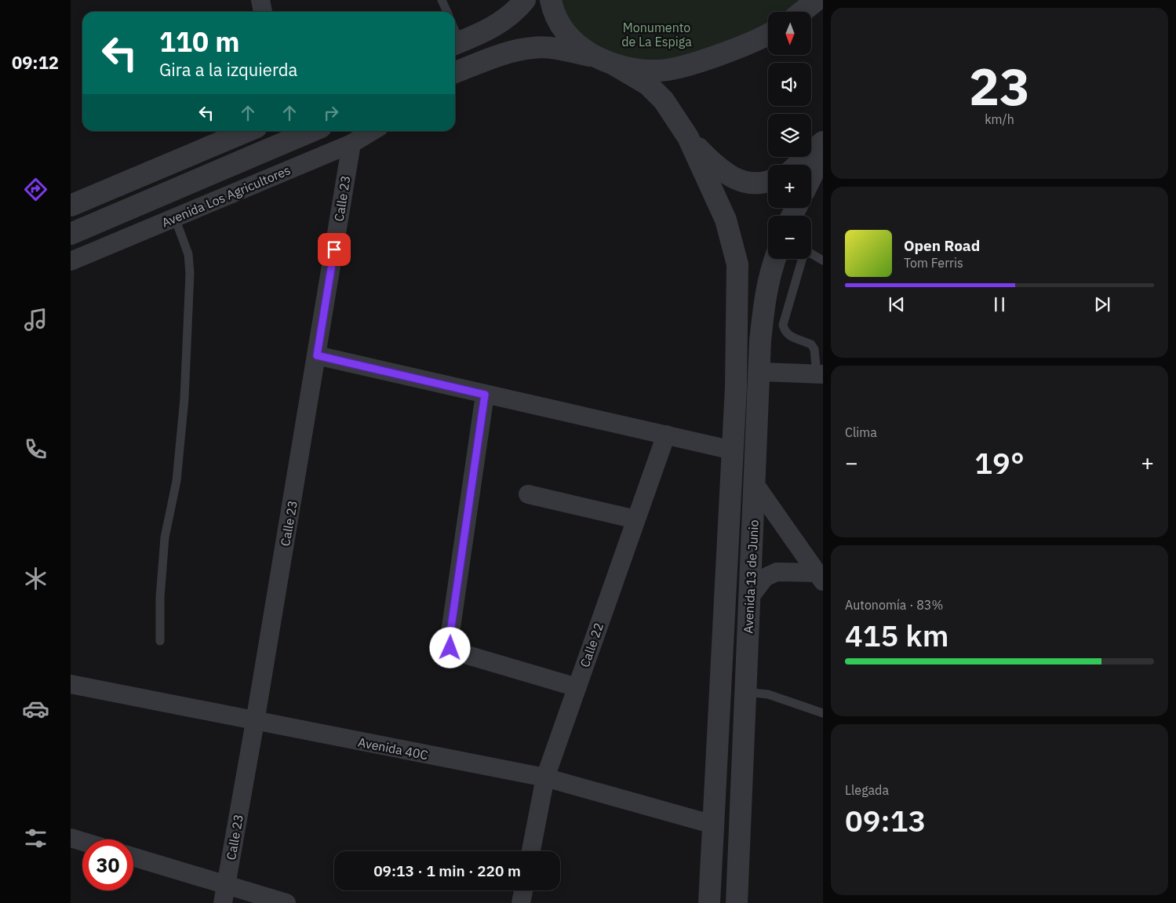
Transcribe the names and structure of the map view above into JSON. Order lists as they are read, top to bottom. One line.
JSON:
{"streets":{"street":["Avenida Los Agricultores","Calle 23","Avenida 13 de Junio","Calle 22","Avenida 40C"]},"crossings":[["Avenida Los Agricultores","Calle 23"],["Calle 23","Avenida 40C"],["Avenida 13 de Junio","Avenida 40C"],["Calle 22","Avenida 40C"]],"parks":["Monumento de La Espiga"],"north":"bottom","page":{"tabs":"09:12","tile":[["23","km/h"],"Clima",["Autonomía · 83%","415 km"],["Llegada","09:13"]],"map_buttons":["+","−"],"turn":["110 m","Gira a la izquierda"],"song":["Open Road","Tom Ferris"],"heat":["−","19°","+"],"limit":"30","trip":"09:13 · 1 min · 220 m"}}
